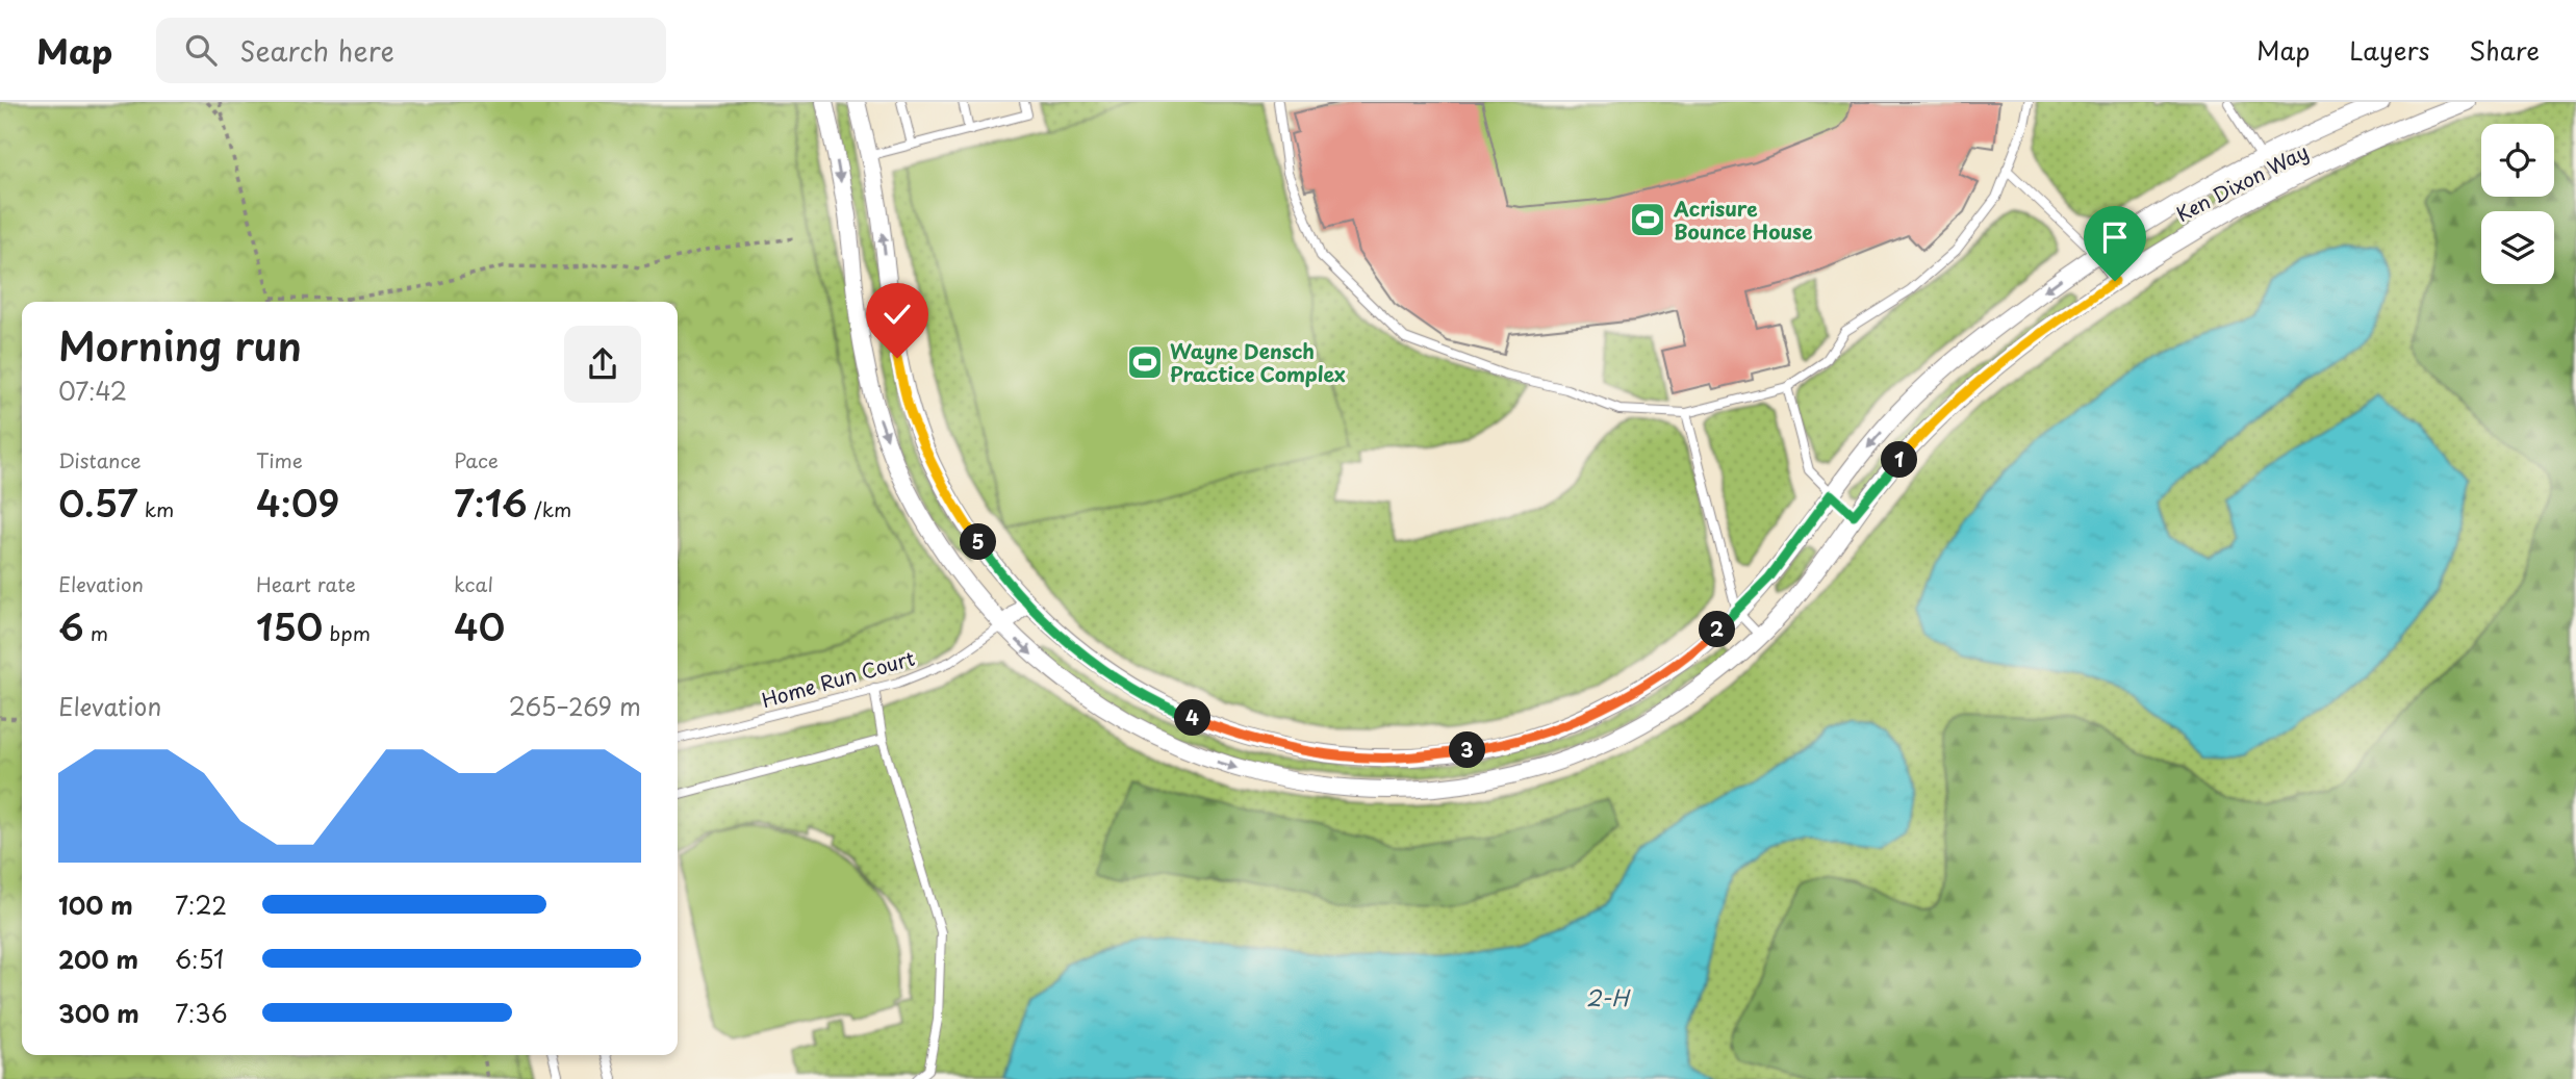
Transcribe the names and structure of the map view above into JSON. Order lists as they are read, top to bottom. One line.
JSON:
{"streets":{"street":["Ken Dixon Way"],"lane":["Home Run Court"]},"crossings":[["Ken Dixon Way","Home Run Court"]],"water":["2-H"],"places":{"sports":["Acrisure Bounce House","Wayne Densch Practice Complex"]},"page":{"header":"Map","search":"Search here","nav":["Map","Layers","Share"],"heading":["Morning run","07:42"],"stats":[["Distance","0.57 km"],["Time","4:09"],["Pace","7:16 /km"],["Elevation","6 m"],["Heart rate","150 bpm"],["kcal","40"]],"pins":["1","5","2","4","3"],"chart":["Elevation","265–269 m"],"list":[{"name":"100 m","note":"7:22"},{"name":"200 m","note":"6:51"},{"name":"300 m","note":"7:36"}]}}
